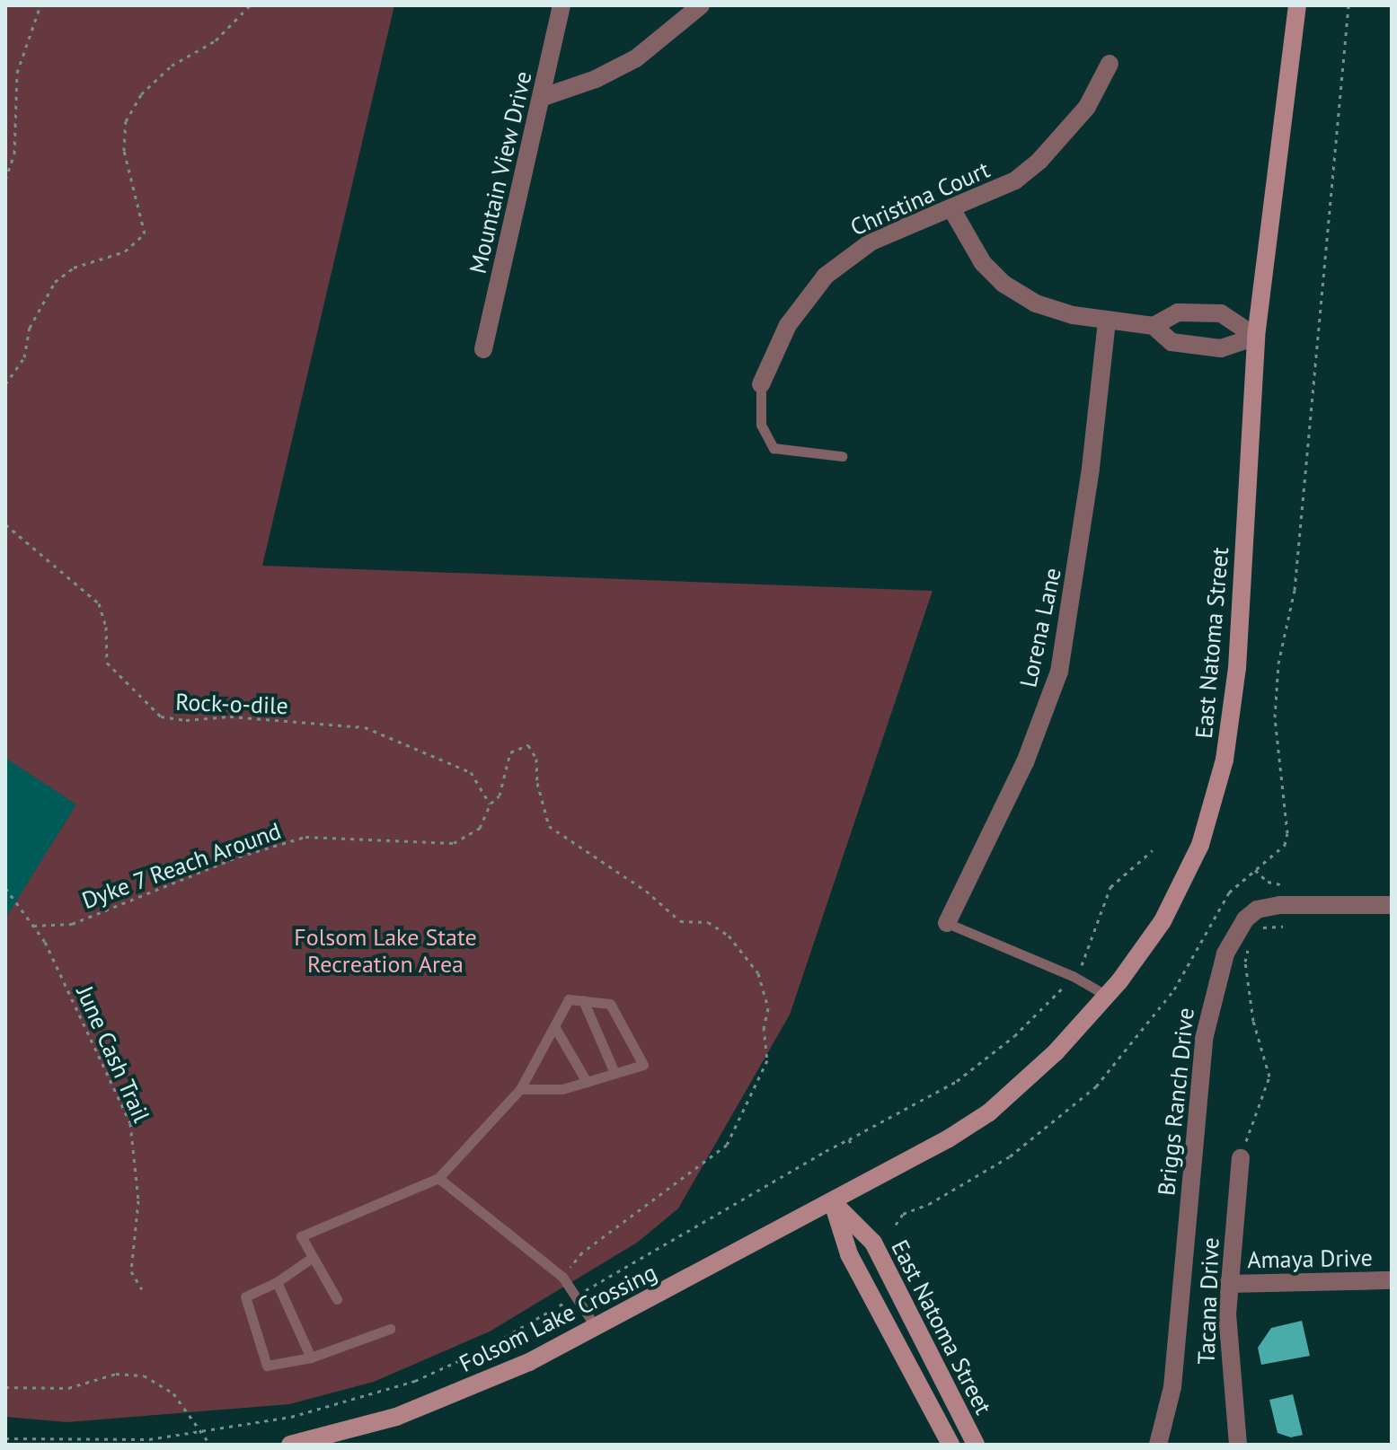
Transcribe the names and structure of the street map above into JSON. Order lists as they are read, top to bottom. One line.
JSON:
{"streets":{"main road":["East Natoma Street","Folsom Lake Crossing"],"street":["Mountain View Drive","Christina Court","Lorena Lane","Briggs Ranch Drive","Amaya Drive","Tacana Drive"],"path":["Rock-o-dile","Dyke 7 Reach Around","June Cash Trail"]},"crossings":[["East Natoma Street","Folsom Lake Crossing"],["Rock-o-dile","Dyke 7 Reach Around"],["Dyke 7 Reach Around","June Cash Trail"],["Amaya Drive","Tacana Drive"]],"parks":["Folsom Lake State Recreation Area"]}
